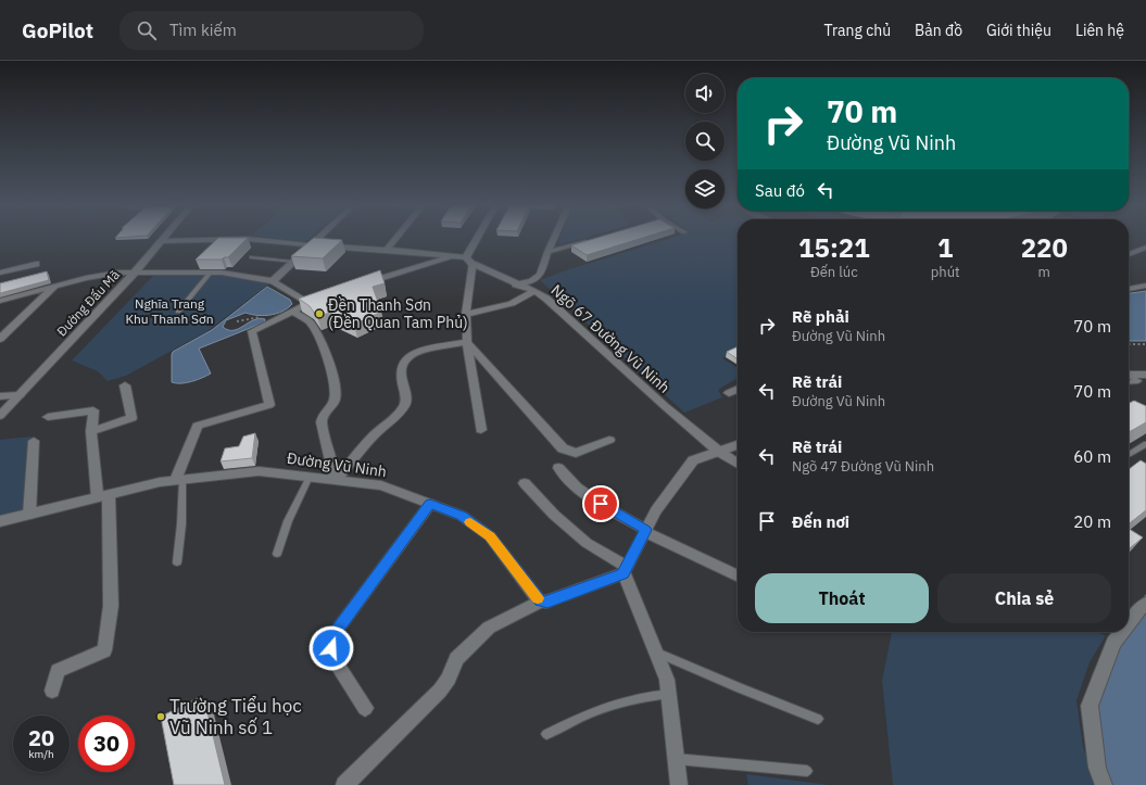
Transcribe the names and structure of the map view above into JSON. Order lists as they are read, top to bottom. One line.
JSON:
{"streets":{"street":["Đường Đấu Mã","Ngõ 67 Đường Vũ Ninh","Đường Vũ Ninh"]},"crossings":[["Đường Đấu Mã","Ngõ 67 Đường Vũ Ninh"]],"parks":["Nghĩa Trang Khu Thanh Sơn"],"places":["Đền Thanh Sơn (Đền Quan Tam Phủ)","Trường Tiểu học Vũ Ninh số 1"],"page":{"header":"GoPilot","search":"Tìm kiếm","nav":["Trang chủ","Bản đồ","Giới thiệu","Liên hệ"],"turn":["70 m","Đường Vũ Ninh"],"then":"Sau đó","eta":["15:21","Đến lúc","1","phút","220","m"],"list":[{"name":"Rẽ phải","note":"Đường Vũ Ninh","value":"70 m"},{"name":"Rẽ trái","note":"Đường Vũ Ninh","value":"70 m"},{"name":"Rẽ trái","note":"Ngõ 47 Đường Vũ Ninh","value":"60 m"},{"name":"Đến nơi","value":"20 m"}],"buttons":["Thoát","Chia sẻ"],"speed":"20 km/h","limit":"30"}}
